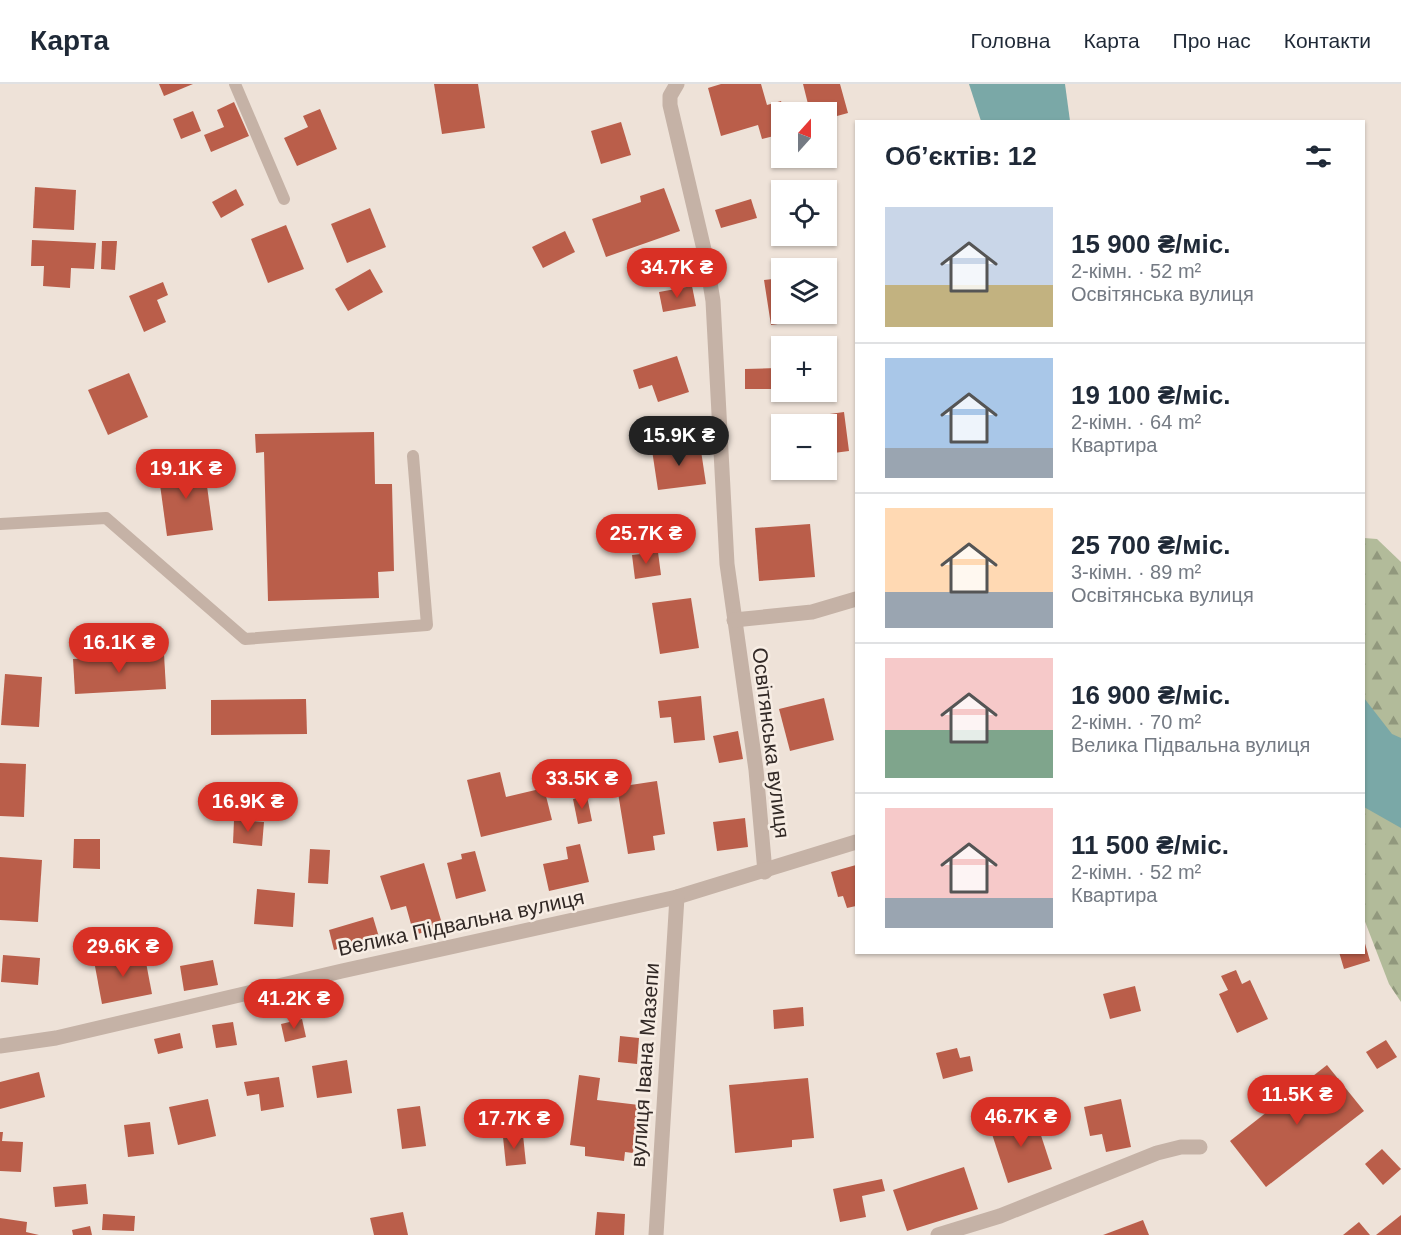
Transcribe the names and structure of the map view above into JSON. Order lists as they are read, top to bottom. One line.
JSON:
{"streets":{"street":["Освітянська вулиця","Велика Підвальна вулиця","вулиця Івана Мазепи"]},"crossings":[["Освітянська вулиця","Велика Підвальна вулиця"],["Велика Підвальна вулиця","вулиця Івана Мазепи"]],"north":"top","page":{"header":"Карта","nav":["Головна","Карта","Про нас","Контакти"],"map_buttons":["+","−"],"heading":"Об’єктів: 12","list":[{"name":"15 900 ₴/міс.","note":"2-кімн. · 52 m² · Освітянська вулиця"},{"name":"19 100 ₴/міс.","note":"2-кімн. · 64 m² · Квартира"},{"name":"25 700 ₴/міс.","note":"3-кімн. · 89 m² · Освітянська вулиця"},{"name":"16 900 ₴/міс.","note":"2-кімн. · 70 m² · Велика Підвальна вулиця"},{"name":"11 500 ₴/міс.","note":"2-кімн. · 52 m² · Квартира"}],"price":["34.7K ₴","15.9K ₴","19.1K ₴","25.7K ₴","16.1K ₴","33.5K ₴","16.9K ₴","29.6K ₴","41.2K ₴","11.5K ₴","46.7K ₴","17.7K ₴"]}}
